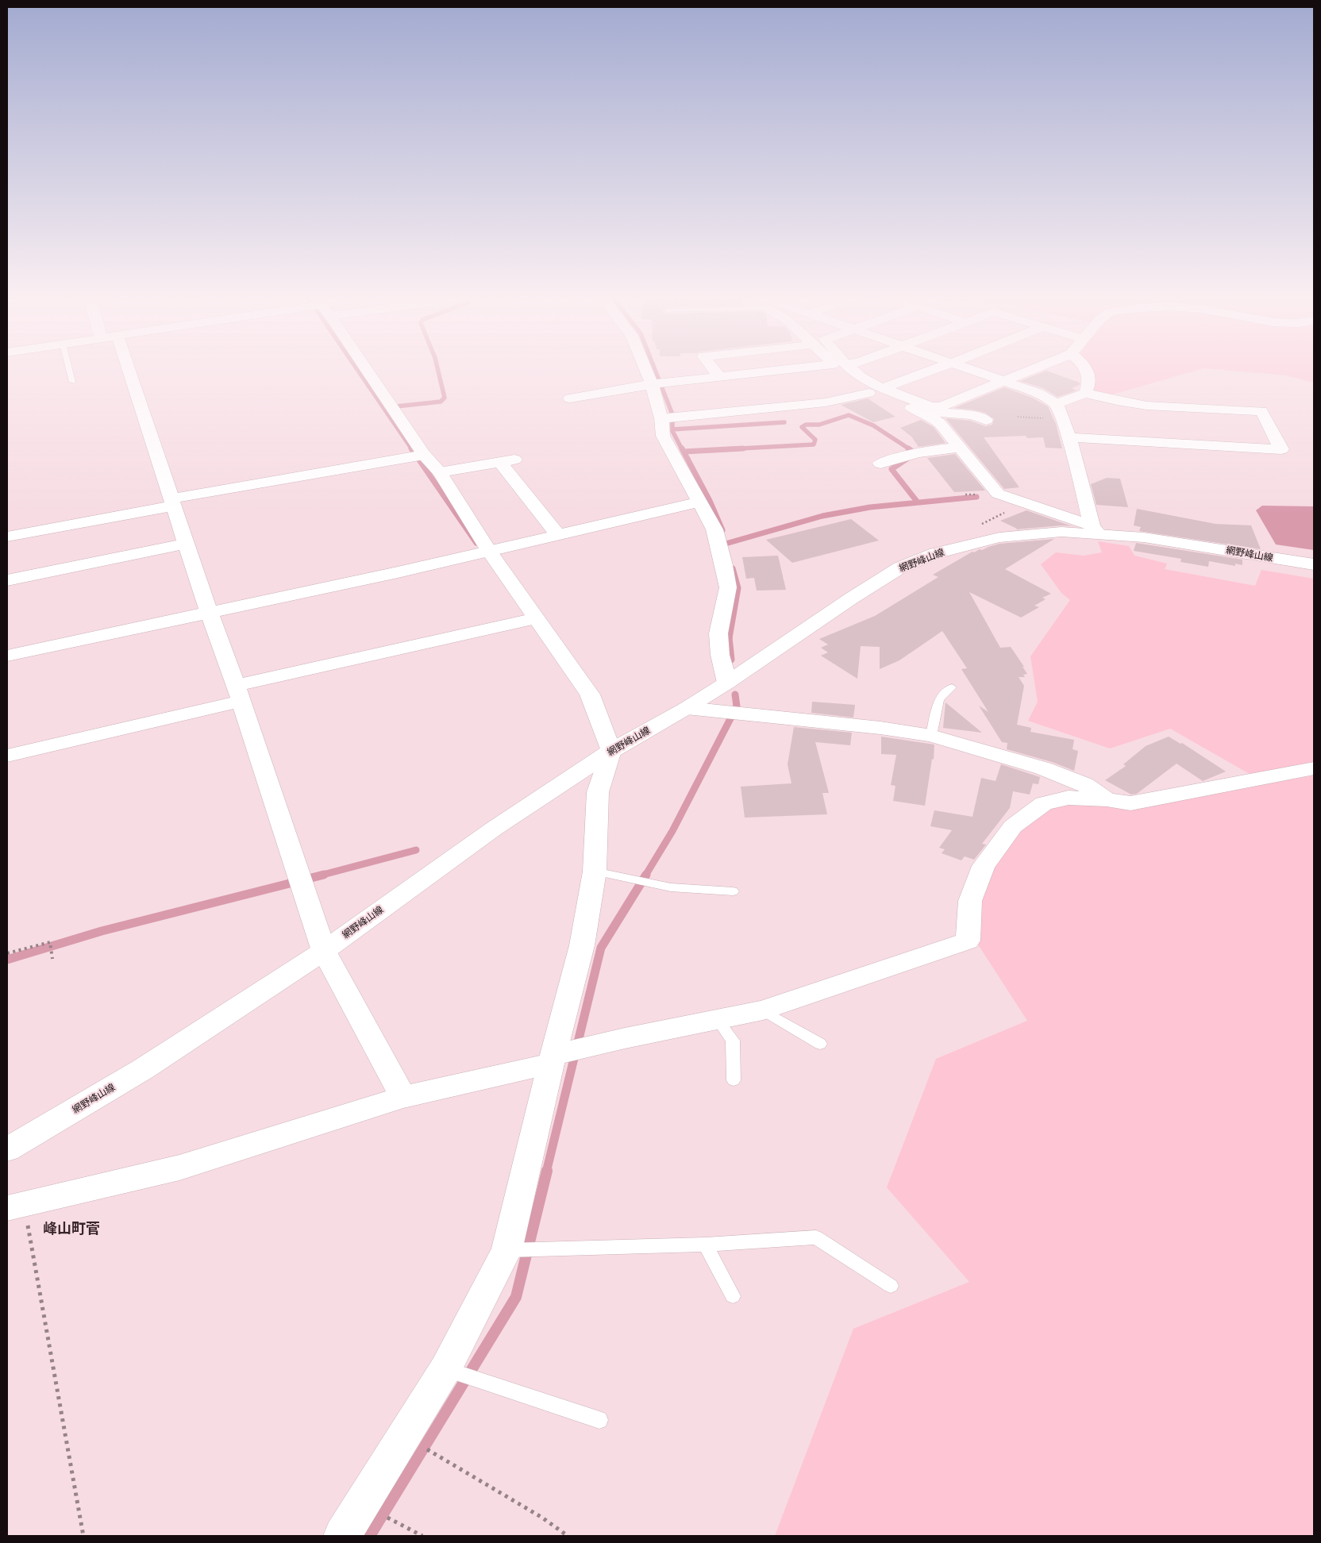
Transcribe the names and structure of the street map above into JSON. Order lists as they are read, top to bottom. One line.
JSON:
{"streets":{"street":["網野峰山線"]},"districts":["峰山町菅"]}
